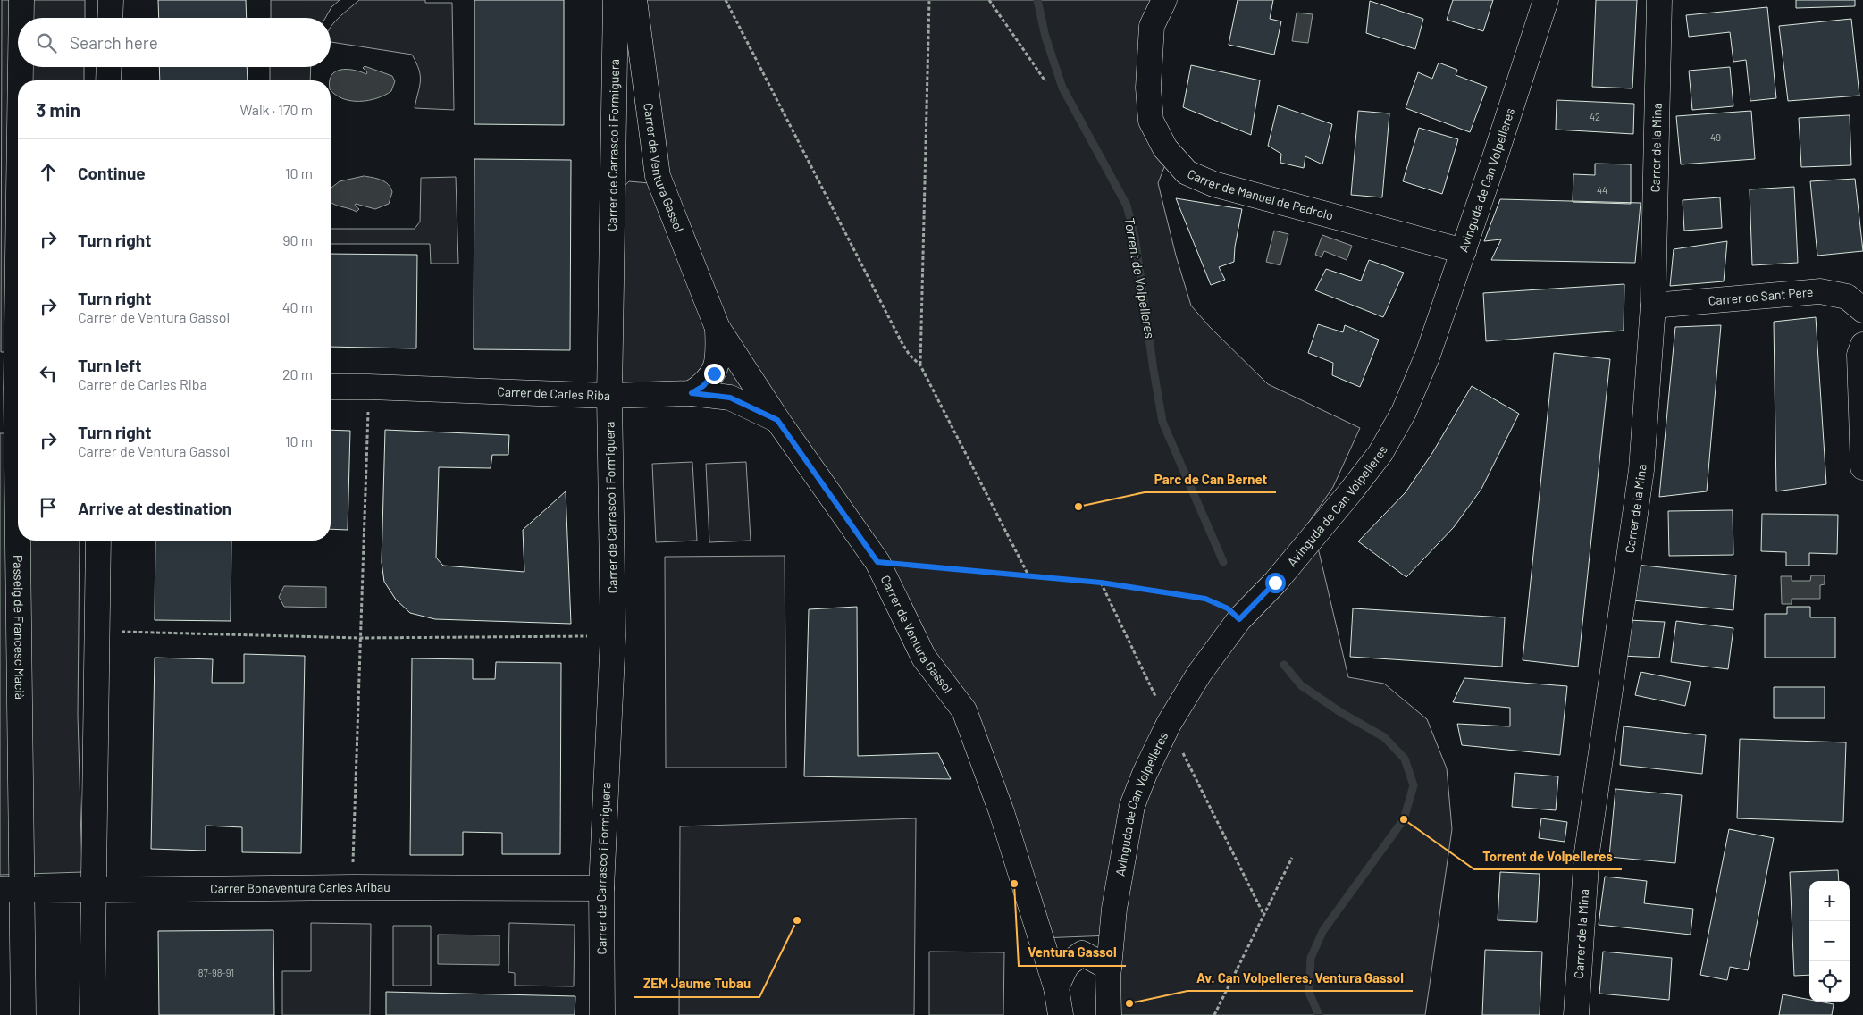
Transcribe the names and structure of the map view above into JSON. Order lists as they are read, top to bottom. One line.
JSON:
{"streets":{"street":["Carrer de Carrasco i Formiguera","Carrer de la Mina","Carrer de Ventura Gassol","Avinguda de Can Volpelleres","Carrer de Manuel de Pedrolo","Carrer de Sant Pere","Carrer de Carles Riba","Passeig de Francesc Macià","Carrer Bonaventura Carles Aribau"]},"crossings":[["Carrer de Carrasco i Formiguera","Carrer de Carles Riba"],["Carrer de Carrasco i Formiguera","Carrer Bonaventura Carles Aribau"],["Carrer de la Mina","Carrer de Sant Pere"],["Carrer de Ventura Gassol","Carrer de Carles Riba"],["Avinguda de Can Volpelleres","Carrer de Manuel de Pedrolo"],["Passeig de Francesc Macià","Carrer Bonaventura Carles Aribau"]],"water":["Torrent de Volpelleres"],"places":["Parc de Can Bernet","Torrent de Volpelleres","Ventura Gassol","ZEM Jaume Tubau","Av. Can Volpelleres, Ventura Gassol"],"house_numbers":["42","49","44","87-98-91"],"page":{"search":"Search here","heading":["3 min","Walk · 170 m"],"list":[["Continue","10 m"],["Turn right","90 m"],["Turn right","Carrer de Ventura Gassol","40 m"],["Turn left","Carrer de Carles Riba","20 m"],["Turn right","Carrer de Ventura Gassol","10 m"],"Arrive at destination"],"map_buttons":["+","−"]}}
